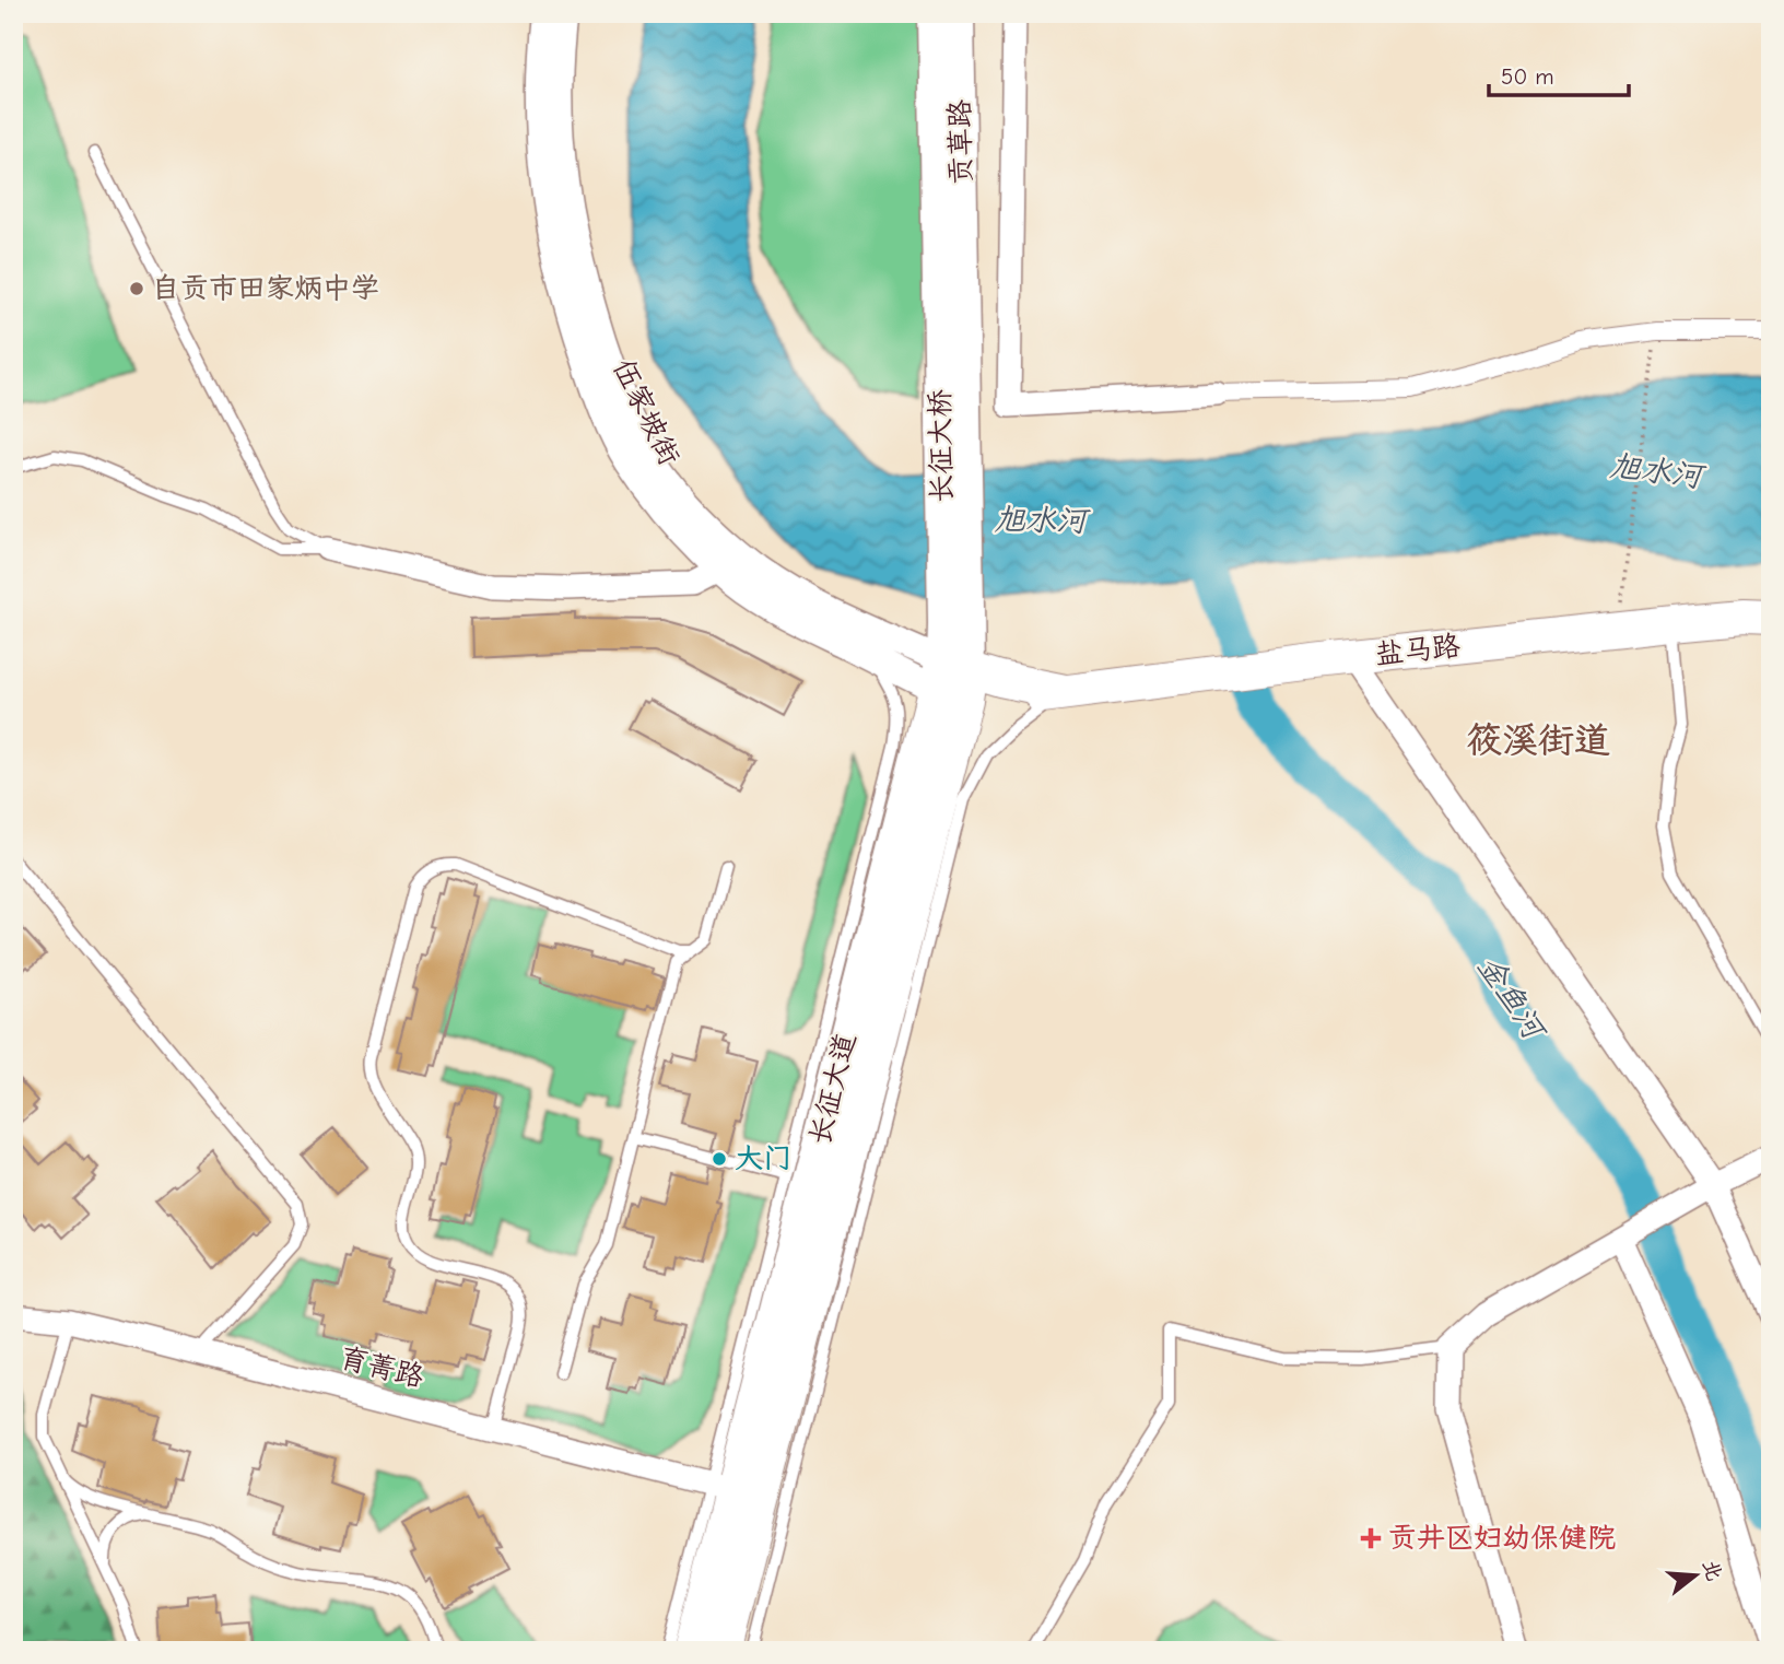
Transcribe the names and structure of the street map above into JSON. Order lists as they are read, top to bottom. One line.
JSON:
{"streets":{"main road":["贡草路","长征大桥","盐马路","长征大道"],"street":["伍家坡街","育菁路"]},"crossings":[["贡草路","长征大桥"],["伍家坡街","长征大桥"],["伍家坡街","盐马路"],["伍家坡街","长征大道"],["长征大桥","盐马路"],["长征大桥","长征大道"],["盐马路","长征大道"],["长征大道","育菁路"]],"districts":["筱溪街道"],"water":["旭水河","金鱼河"],"places":{"other":["自贡市田家炳中学","大门"],"health":["贡井区妇幼保健院"]},"scale_bar":"50 m","north":"right"}
